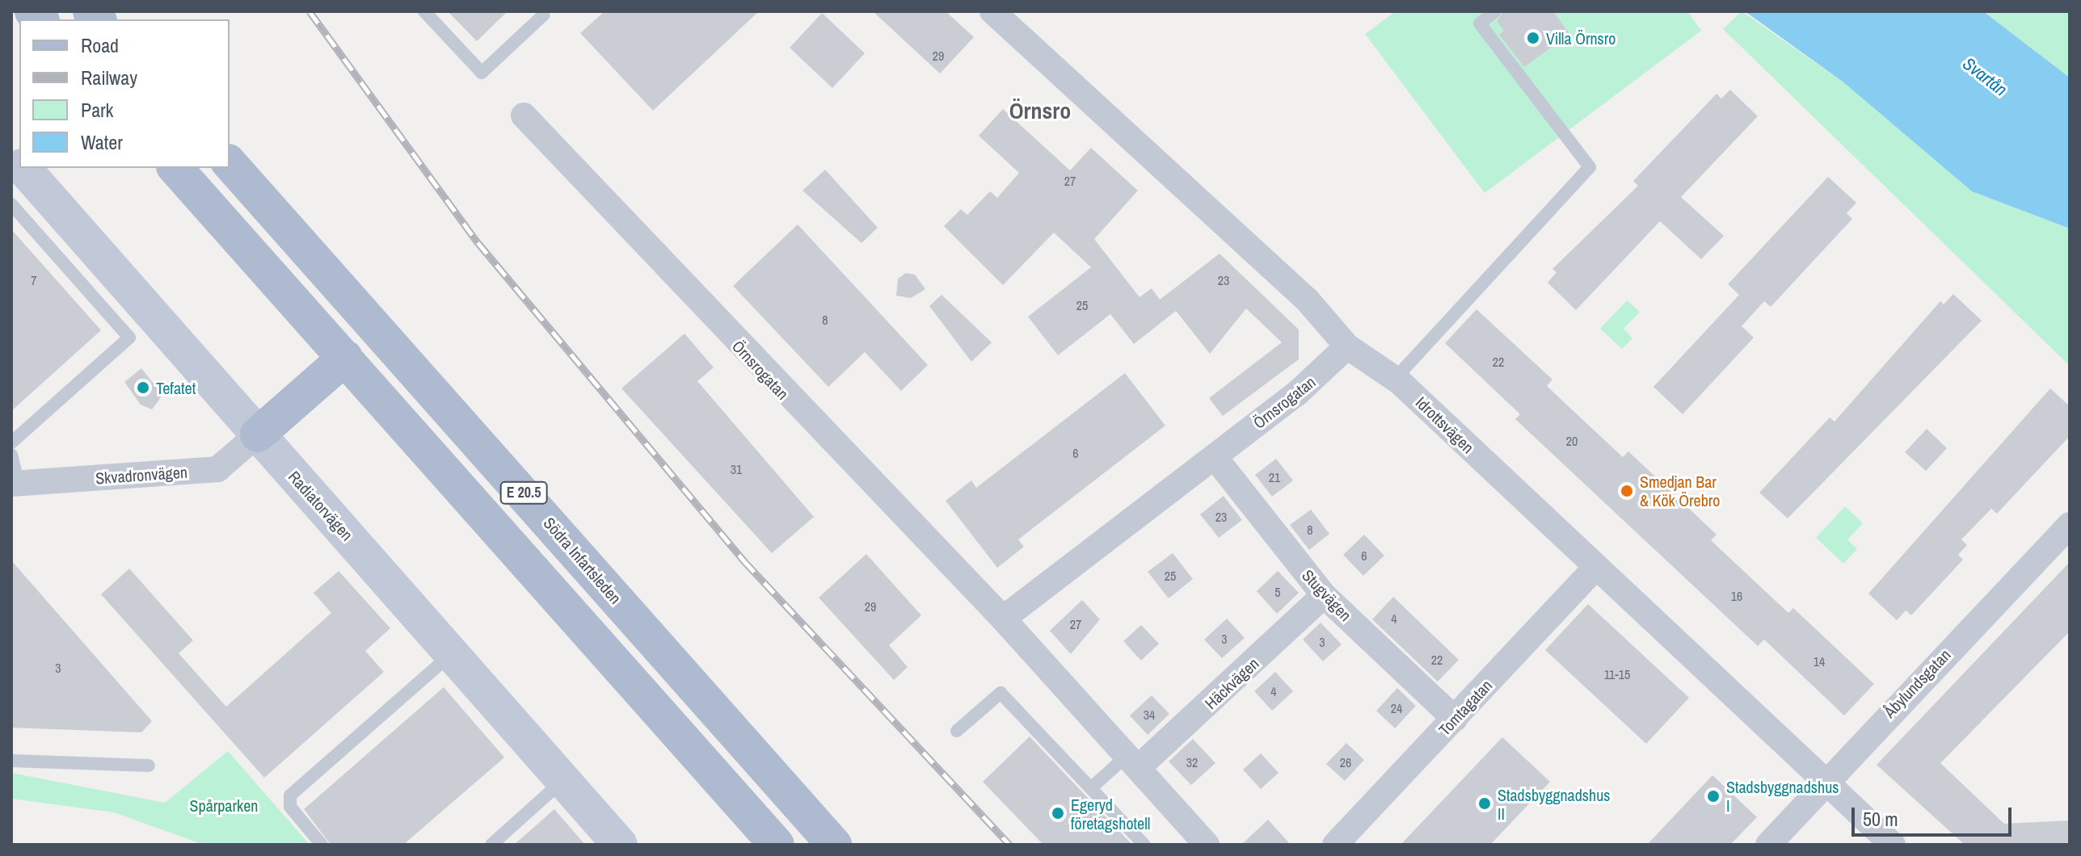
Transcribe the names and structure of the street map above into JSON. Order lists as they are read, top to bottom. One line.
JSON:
{"streets":{"main road":["E 20.5","Södra Infartsleden"],"street":["Örnsrogatan","Idrottsvägen","Skvadronvägen","Radiatorvägen","Stugvägen","Häckvägen","Åbylundsgatan","Tomtagatan"]},"crossings":[["Örnsrogatan","Idrottsvägen"],["Örnsrogatan","Stugvägen"],["Örnsrogatan","Häckvägen"],["Idrottsvägen","Åbylundsgatan"],["Idrottsvägen","Tomtagatan"],["Skvadronvägen","Radiatorvägen"],["Stugvägen","Häckvägen"],["Stugvägen","Tomtagatan"]],"districts":["Örnsro"],"water":["Svartån"],"parks":["Spårparken"],"places":["Villa Örnsro","Tefatet","Smedjan Bar & Kök Örebro","Stadsbyggnadshus I","Stadsbyggnadshus II","Egeryd företagshotell"],"house_numbers":["29","27","7","23","25","8","22","20","6","31","21","23","8","6","25","5","16","29","4","27","3","3","22","14","3","11-15","4","24","34","32","26"],"legend":["Road","Railway","Park","Water"],"scale_bar":"50 m"}
